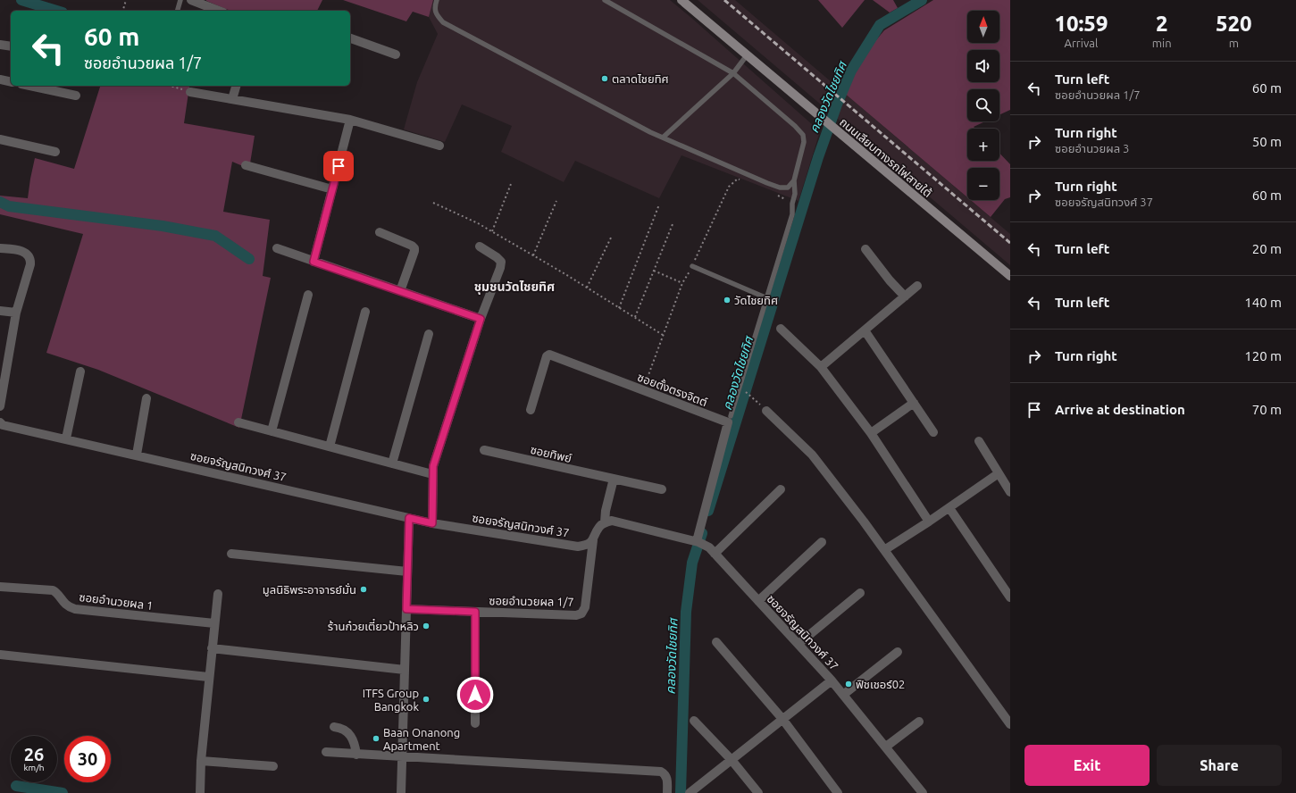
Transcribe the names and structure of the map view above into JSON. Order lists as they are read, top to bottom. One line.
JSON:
{"streets":{"main road":["ถนนเลียบทางรถไฟสายใต้"],"street":["ซอยตั้งตรงจิตต์","ซอยทิพย์","ซอยจรัญสนิทวงศ์ 37","ซอยอำนวยผล 1","ซอยอำนวยผล 1/7"]},"crossings":[["ซอยตั้งตรงจิตต์","ซอยจรัญสนิทวงศ์ 37"],["ซอยจรัญสนิทวงศ์ 37","ซอยอำนวยผล 1/7"]],"districts":["ชุมชนวัดไชยทิศ"],"water":["คลองวัดไชยทิศ"],"places":["ตลาดไชยทิศ","วัดไชยทิศ","มูลนิธิพระอาจารย์มั่น","ร้านก๋วยเตี๋ยวป้าหลิว","ฟิชเชอร์02","ITFS Group Bangkok","Baan Onanong Apartment"],"north":"top","page":{"eta":["10:59","Arrival","2","min","520","m"],"map_buttons":["+","−"],"turn":["60 m","ซอยอำนวยผล 1/7"],"list":[{"name":"Turn left","note":"ซอยอำนวยผล 1/7","value":"60 m"},{"name":"Turn right","note":"ซอยอำนวยผล 3","value":"50 m"},{"name":"Turn right","note":"ซอยจรัญสนิทวงศ์ 37","value":"60 m"},{"name":"Turn left","value":"20 m"},{"name":"Turn left","value":"140 m"},{"name":"Turn right","value":"120 m"},{"name":"Arrive at destination","value":"70 m"}],"speed":"26 km/h","limit":"30","buttons":["Exit","Share"]}}
